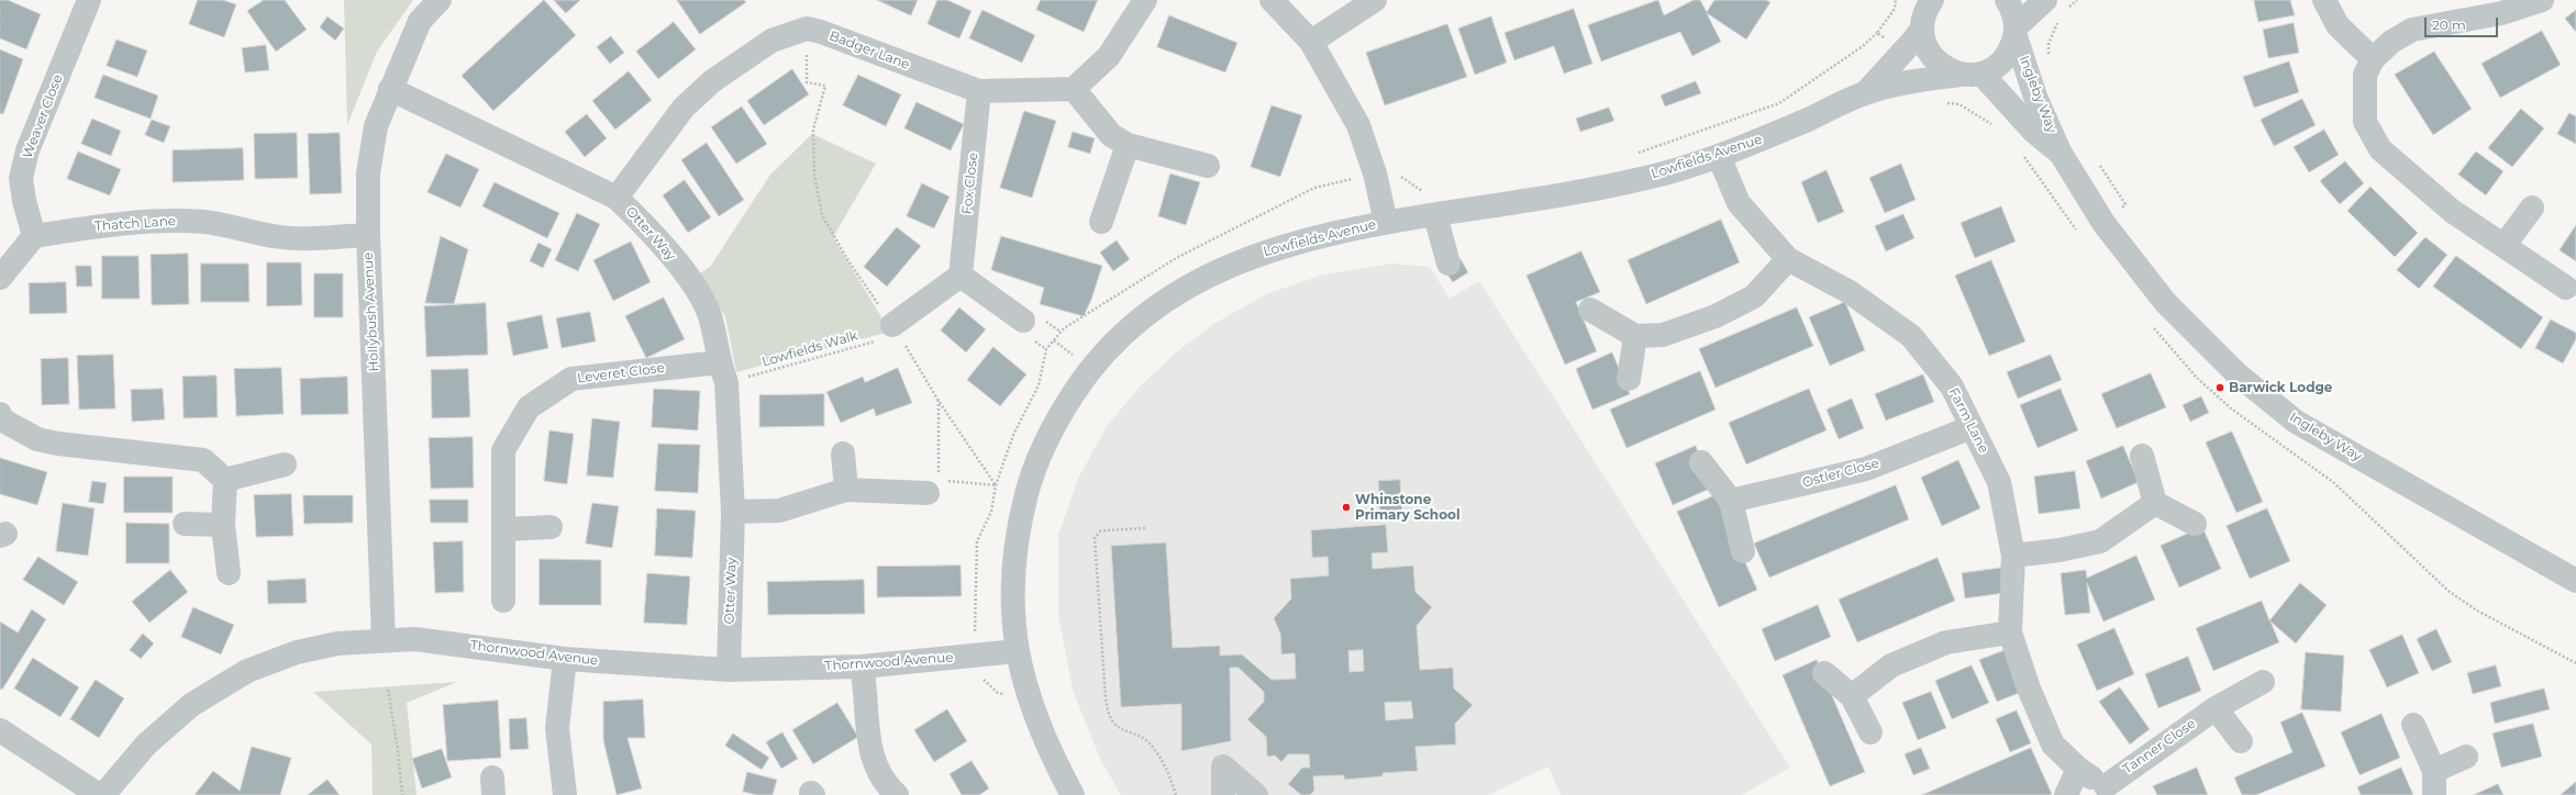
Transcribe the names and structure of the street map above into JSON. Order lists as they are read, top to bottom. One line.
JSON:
{"streets":{"street":["Badger Lane","Ingleby Way","Weaver Close","Lowfields Avenue","Fox Close","Thatch Lane","Otter Way","Hollybush Avenue","Leveret Close","Farm Lane","Ostler Close","Thornwood Avenue","Tanner Close"],"path":["Lowfields Walk"]},"crossings":[["Badger Lane","Fox Close"],["Ingleby Way","Lowfields Avenue"],["Weaver Close","Thatch Lane"],["Lowfields Avenue","Farm Lane"],["Lowfields Avenue","Thornwood Avenue"],["Thatch Lane","Hollybush Avenue"],["Otter Way","Hollybush Avenue"],["Otter Way","Lowfields Walk"],["Otter Way","Leveret Close"],["Otter Way","Thornwood Avenue"],["Hollybush Avenue","Thornwood Avenue"],["Lowfields Walk","Leveret Close"],["Farm Lane","Ostler Close"],["Farm Lane","Tanner Close"]],"places":["Barwick Lodge","Whinstone Primary School"],"scale_bar":"20 m"}
